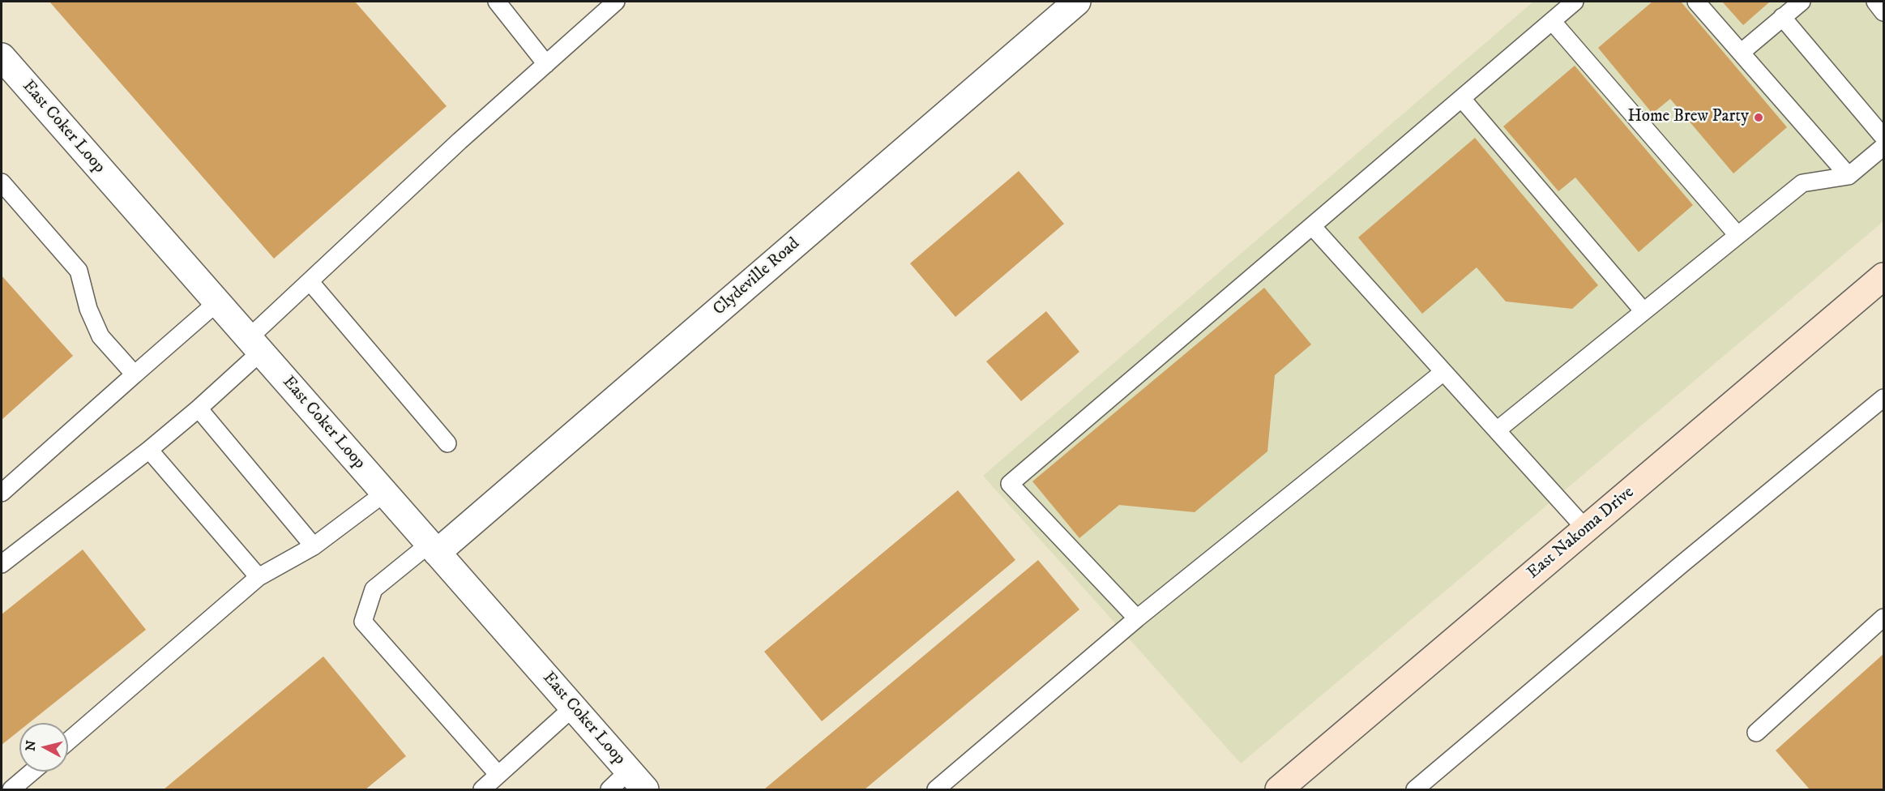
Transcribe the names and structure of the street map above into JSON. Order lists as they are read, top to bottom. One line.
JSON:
{"streets":{"main road":["East Nakoma Drive"],"street":["East Coker Loop","Clydeville Road"]},"crossings":[["East Coker Loop","Clydeville Road"]],"places":["Home Brew Party"],"north":"left"}
